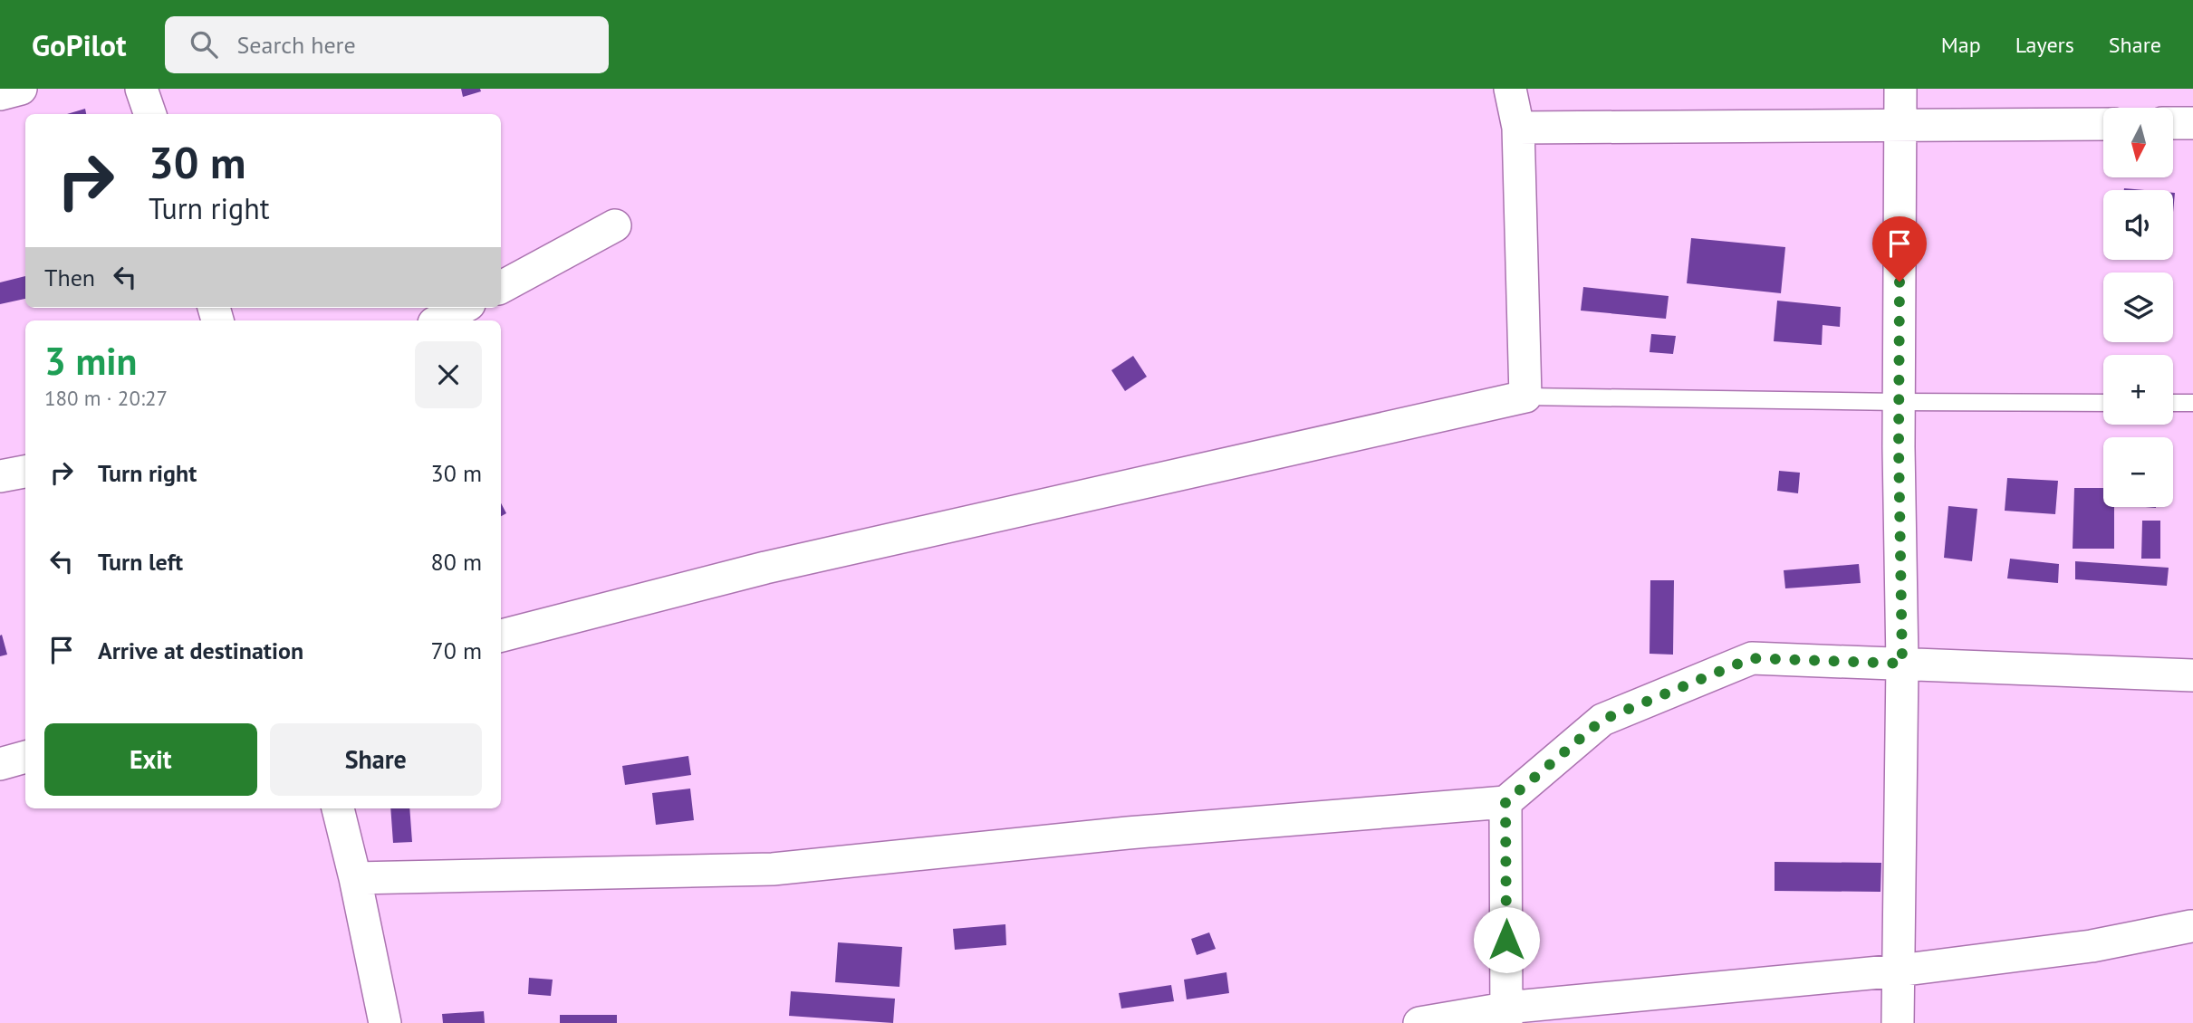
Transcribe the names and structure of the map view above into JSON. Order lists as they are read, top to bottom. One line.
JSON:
{"north":"bottom","page":{"header":"GoPilot","search":"Search here","nav":["Map","Layers","Share"],"map_buttons":["+","−"],"turn":["30 m","Turn right"],"then":"Then","heading":["3 min","180 m · 20:27"],"list":[{"name":"Turn right","value":"30 m"},{"name":"Turn left","value":"80 m"},{"name":"Arrive at destination","value":"70 m"}],"buttons":["Exit","Share"]}}
